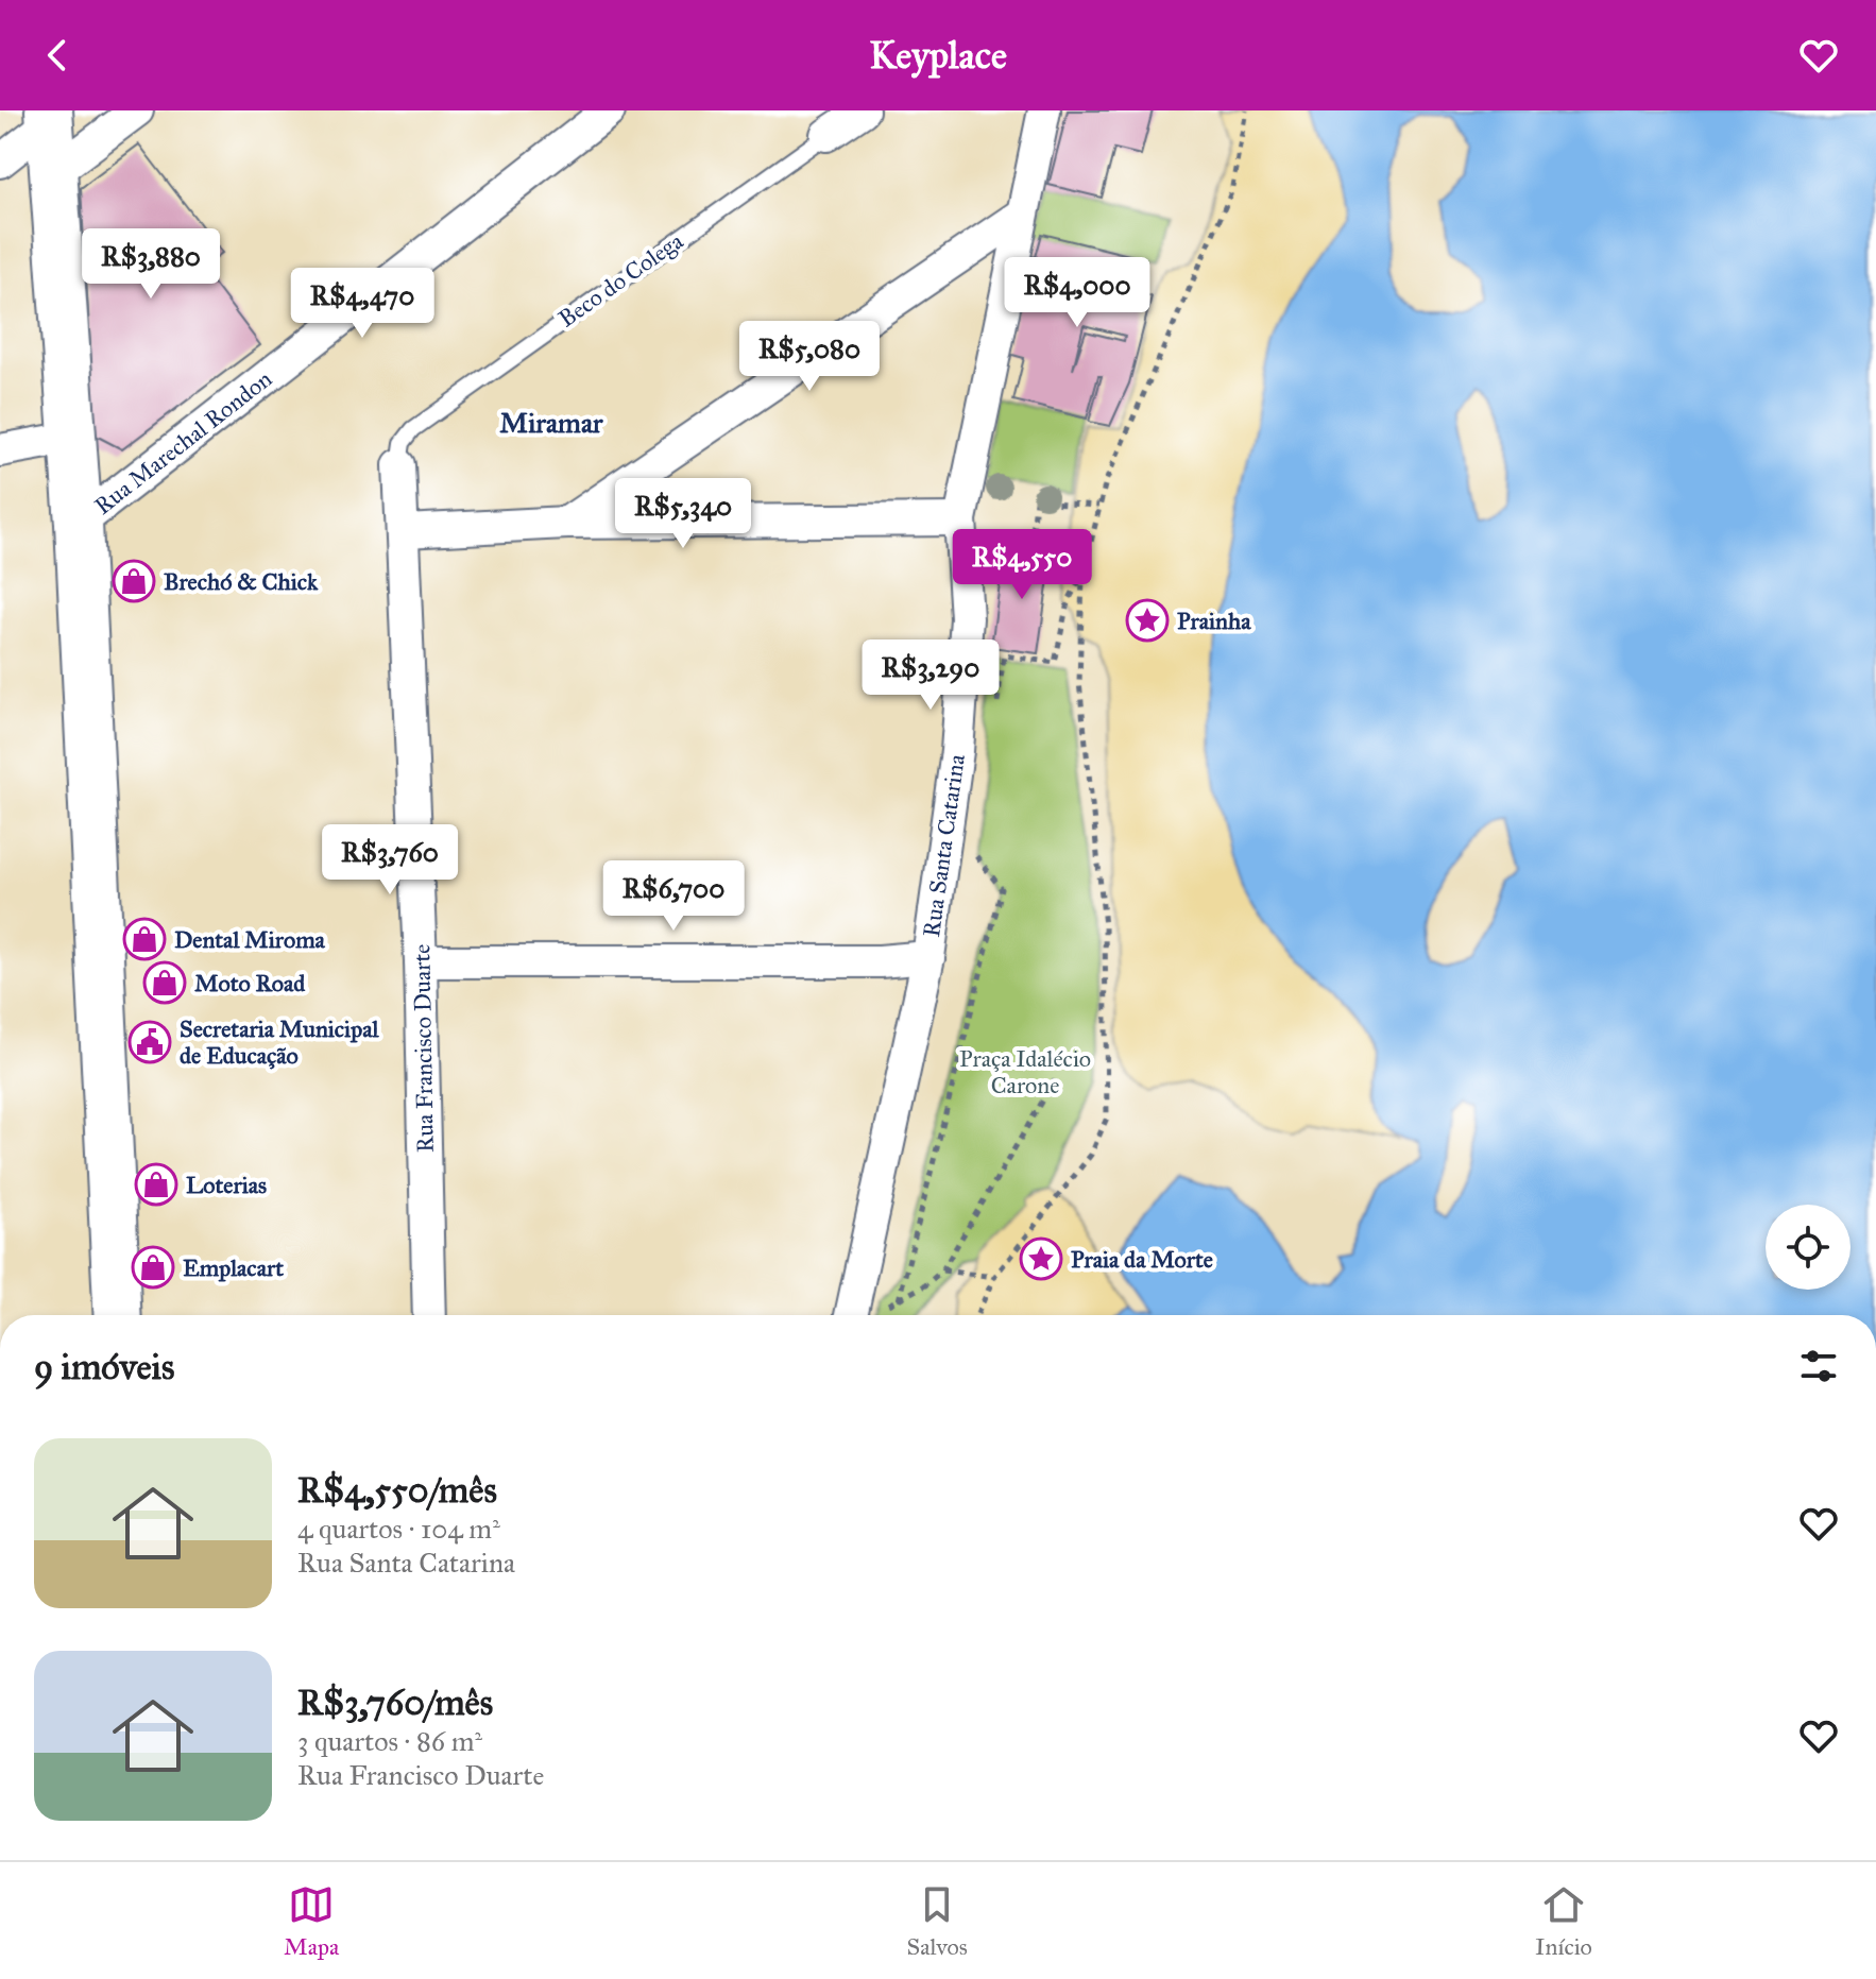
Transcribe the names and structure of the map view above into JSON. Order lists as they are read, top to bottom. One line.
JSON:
{"streets":{"street":["Beco do Colega","Rua Marechal Rondon","Rua Santa Catarina","Rua Francisco Duarte"]},"crossings":[["Beco do Colega","Rua Francisco Duarte"]],"districts":["Miramar"],"parks":["Praça Idalécio Carone"],"places":{"shop":["Brechó & Chick","Dental Miroma","Moto Road","Loterias","Emplacart"],"place":["Prainha","Praia da Morte"],"public building":["Secretaria Municipal de Educação"]},"page":{"header":"Keyplace","price":["R$3,880","R$4,000","R$4,470","R$5,080","R$5,340","R$4,550","R$3,290","R$3,760","R$6,700"],"heading":"9 imóveis","list":[{"name":"R$4,550/mês","note":"4 quartos · 104 m² · Rua Santa Catarina"},{"name":"R$3,760/mês","note":"3 quartos · 86 m² · Rua Francisco Duarte"}],"tabs":["Mapa","Salvos","Início"]}}
